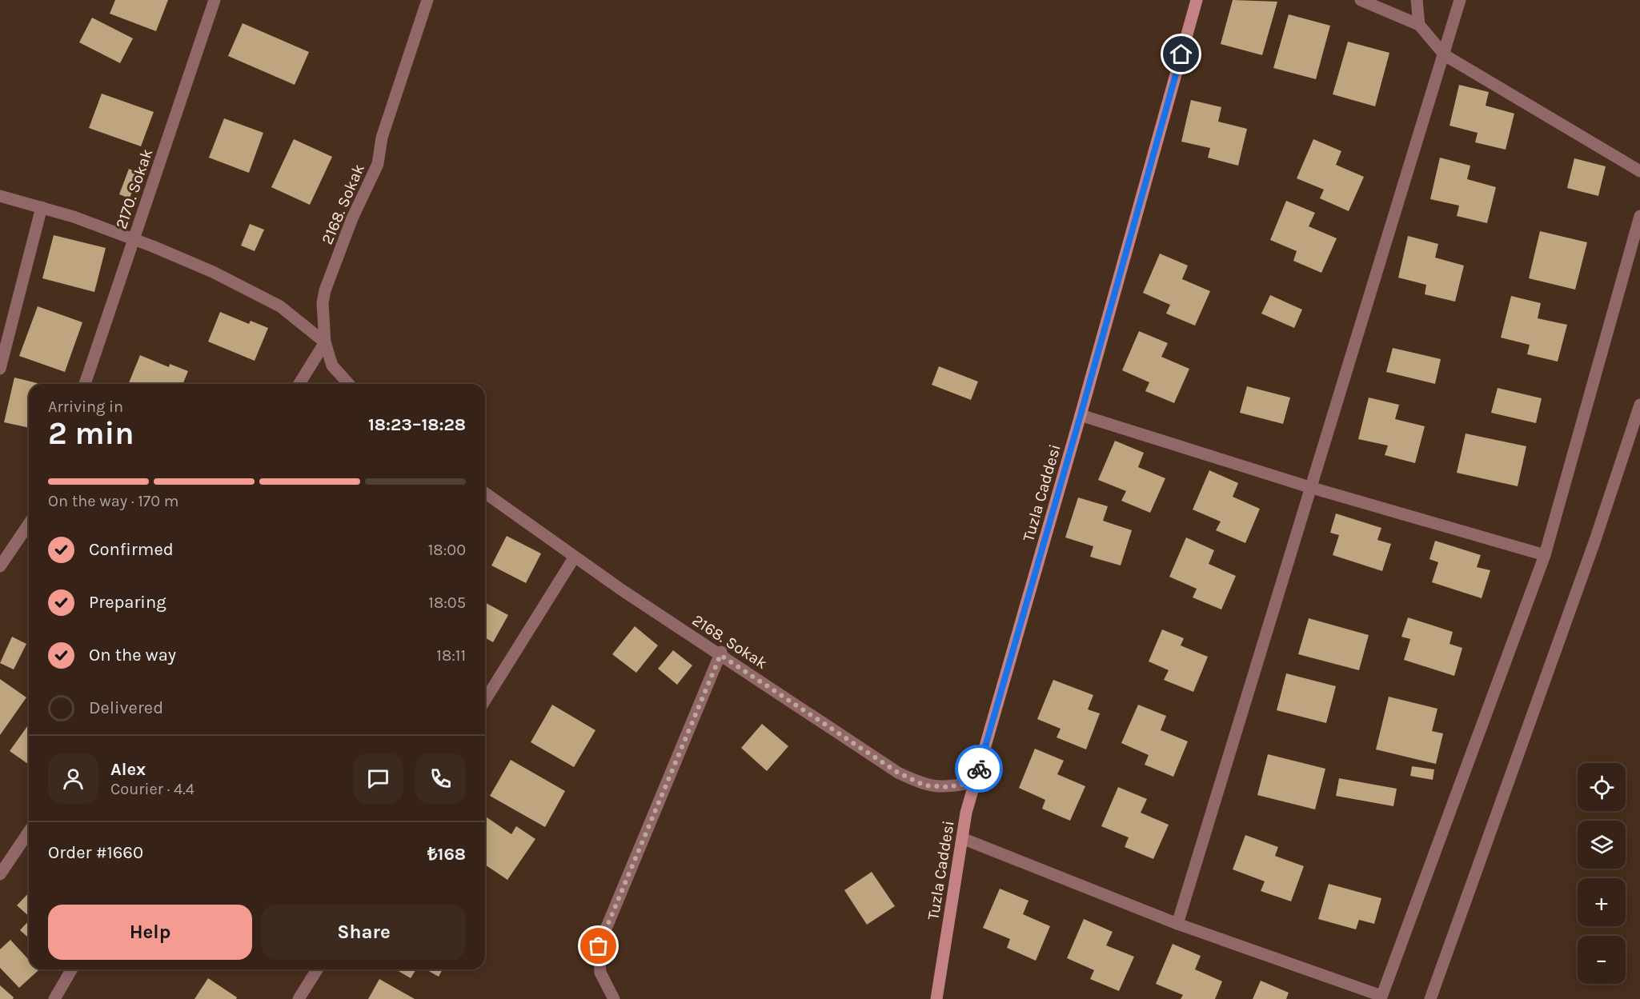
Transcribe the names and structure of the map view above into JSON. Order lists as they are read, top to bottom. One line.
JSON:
{"streets":{"main road":["Tuzla Caddesi"],"street":["2170. Sokak","2168. Sokak"]},"crossings":[["2168. Sokak","Tuzla Caddesi"]],"page":{"heading":["2 min","Arriving in","18:23–18:28"],"panel":["Alex","Courier · 4.4","Order #1660","₺168"],"bar":"On the way · 170 m","list":[["Confirmed","18:00"],["Preparing","18:05"],["On the way","18:11"],"Delivered"],"map_buttons":["+","−"],"buttons":["Help","Share"]}}
